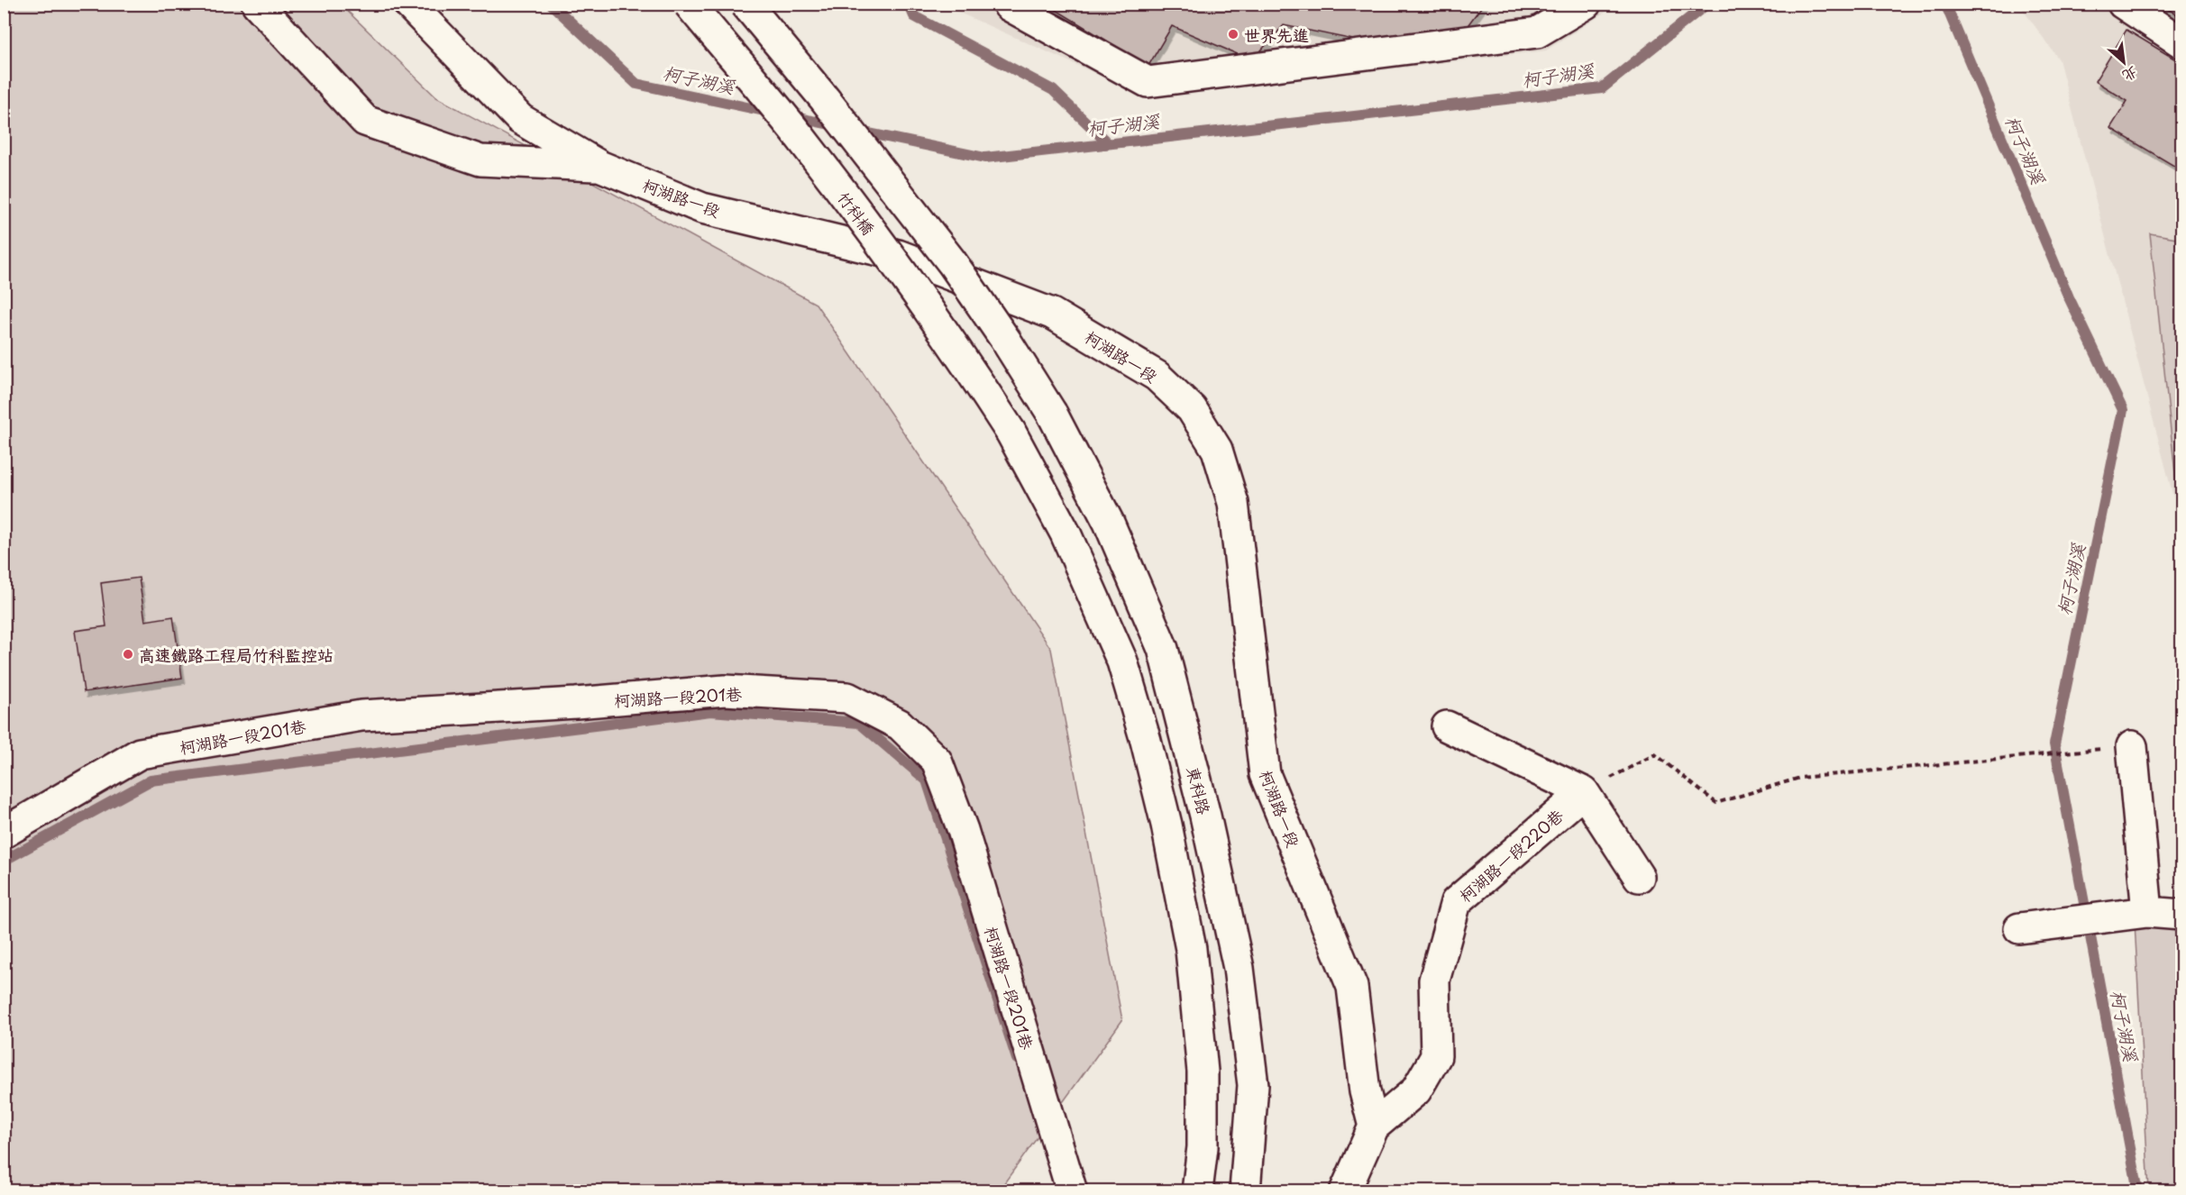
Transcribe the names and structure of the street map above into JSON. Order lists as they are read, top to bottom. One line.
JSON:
{"streets":{"street":["柯湖路一段","竹科橋","柯湖路一段201巷","東科路","柯湖路一段220巷"]},"crossings":[["柯湖路一段","柯湖路一段220巷"]],"water":["柯子湖溪"],"places":["世界先進","高速鐵路工程局竹科監控站"],"north":"bottom right"}
